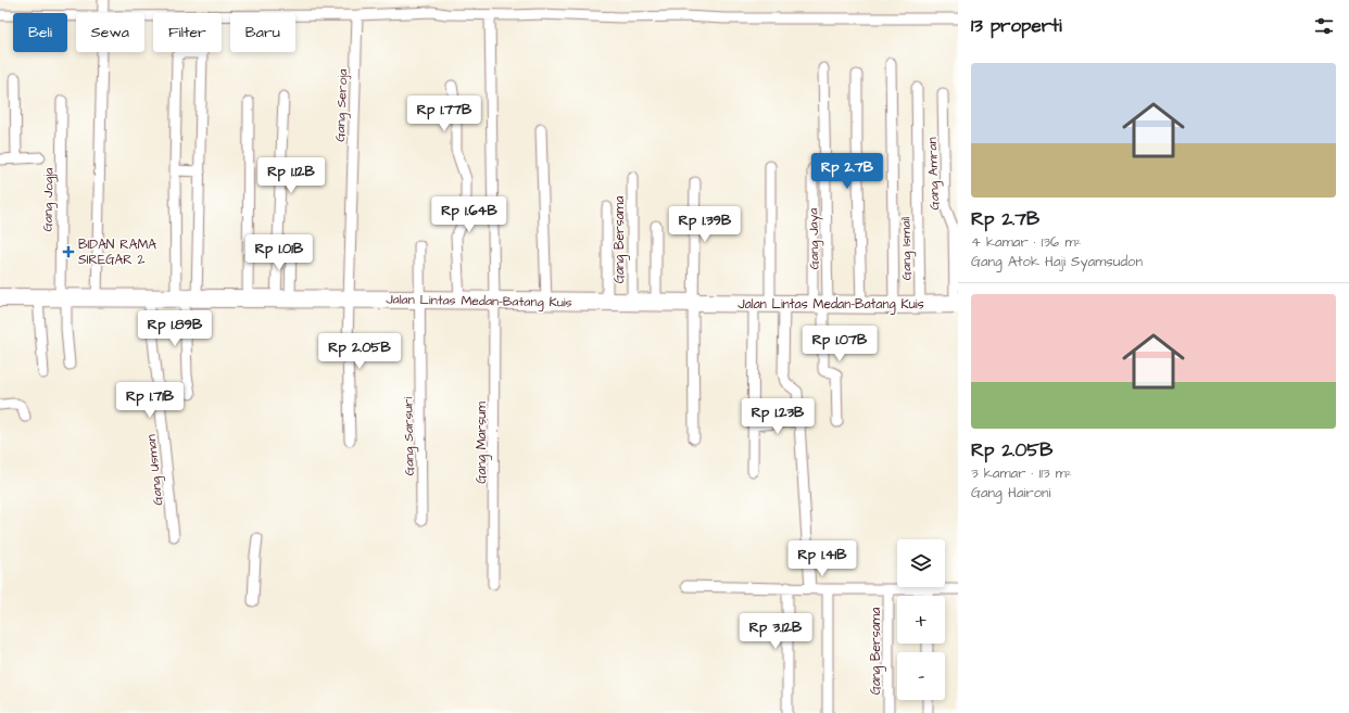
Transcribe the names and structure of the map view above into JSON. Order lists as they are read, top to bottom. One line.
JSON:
{"streets":{"highway":["Jalan Lintas Medan–Batang Kuis"],"street":["Gang Seroja","Gang Amran","Gang Jogja","Gang Jaya","Gang Bersama","Gang Ismail","Gang Sarsuri","Gang Marsum","Gang Usman"]},"crossings":[["Gang Seroja","Jalan Lintas Medan–Batang Kuis"],["Gang Amran","Jalan Lintas Medan–Batang Kuis"],["Gang Jogja","Jalan Lintas Medan–Batang Kuis"],["Gang Jaya","Jalan Lintas Medan–Batang Kuis"],["Gang Bersama","Jalan Lintas Medan–Batang Kuis"],["Gang Ismail","Jalan Lintas Medan–Batang Kuis"],["Jalan Lintas Medan–Batang Kuis","Gang Sarsuri"],["Jalan Lintas Medan–Batang Kuis","Gang Marsum"],["Jalan Lintas Medan–Batang Kuis","Gang Usman"]],"places":{"health":["BIDAN RAMA SIREGAR 2"]},"page":{"heading":"13 properti","chip":["Beli","Sewa","Filter","Baru"],"list":[{"name":"Rp 2.7B","note":"4 kamar · 136 m² · Gang Atok Haji Syamsudon"},{"name":"Rp 2.05B","note":"3 kamar · 113 m² · Gang Haironi"}],"price":["Rp 1.77B","Rp 2.7B","Rp 1.12B","Rp 1.64B","Rp 1.39B","Rp 1.01B","Rp 1.89B","Rp 1.07B","Rp 2.05B","Rp 1.71B","Rp 1.23B","Rp 1.41B","Rp 3.12B"],"map_buttons":["+","−"]}}
